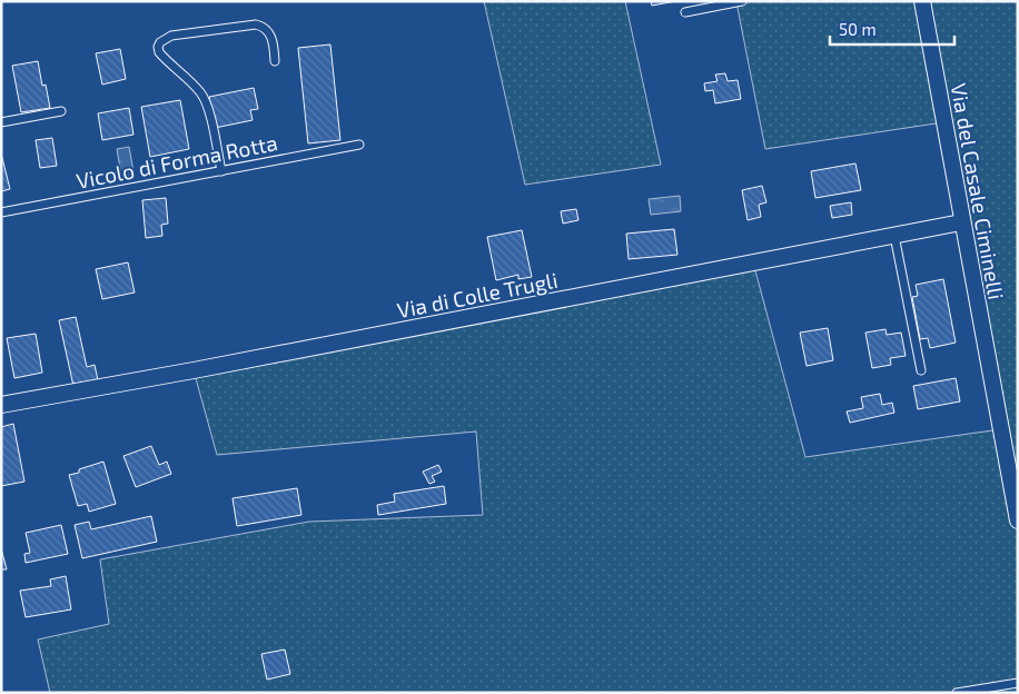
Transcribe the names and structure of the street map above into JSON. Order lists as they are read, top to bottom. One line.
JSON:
{"streets":{"street":["Via del Casale Ciminelli","Via di Colle Trugli"],"lane":["Vicolo di Forma Rotta"]},"crossings":[["Via del Casale Ciminelli","Via di Colle Trugli"]],"scale_bar":"50 m"}
